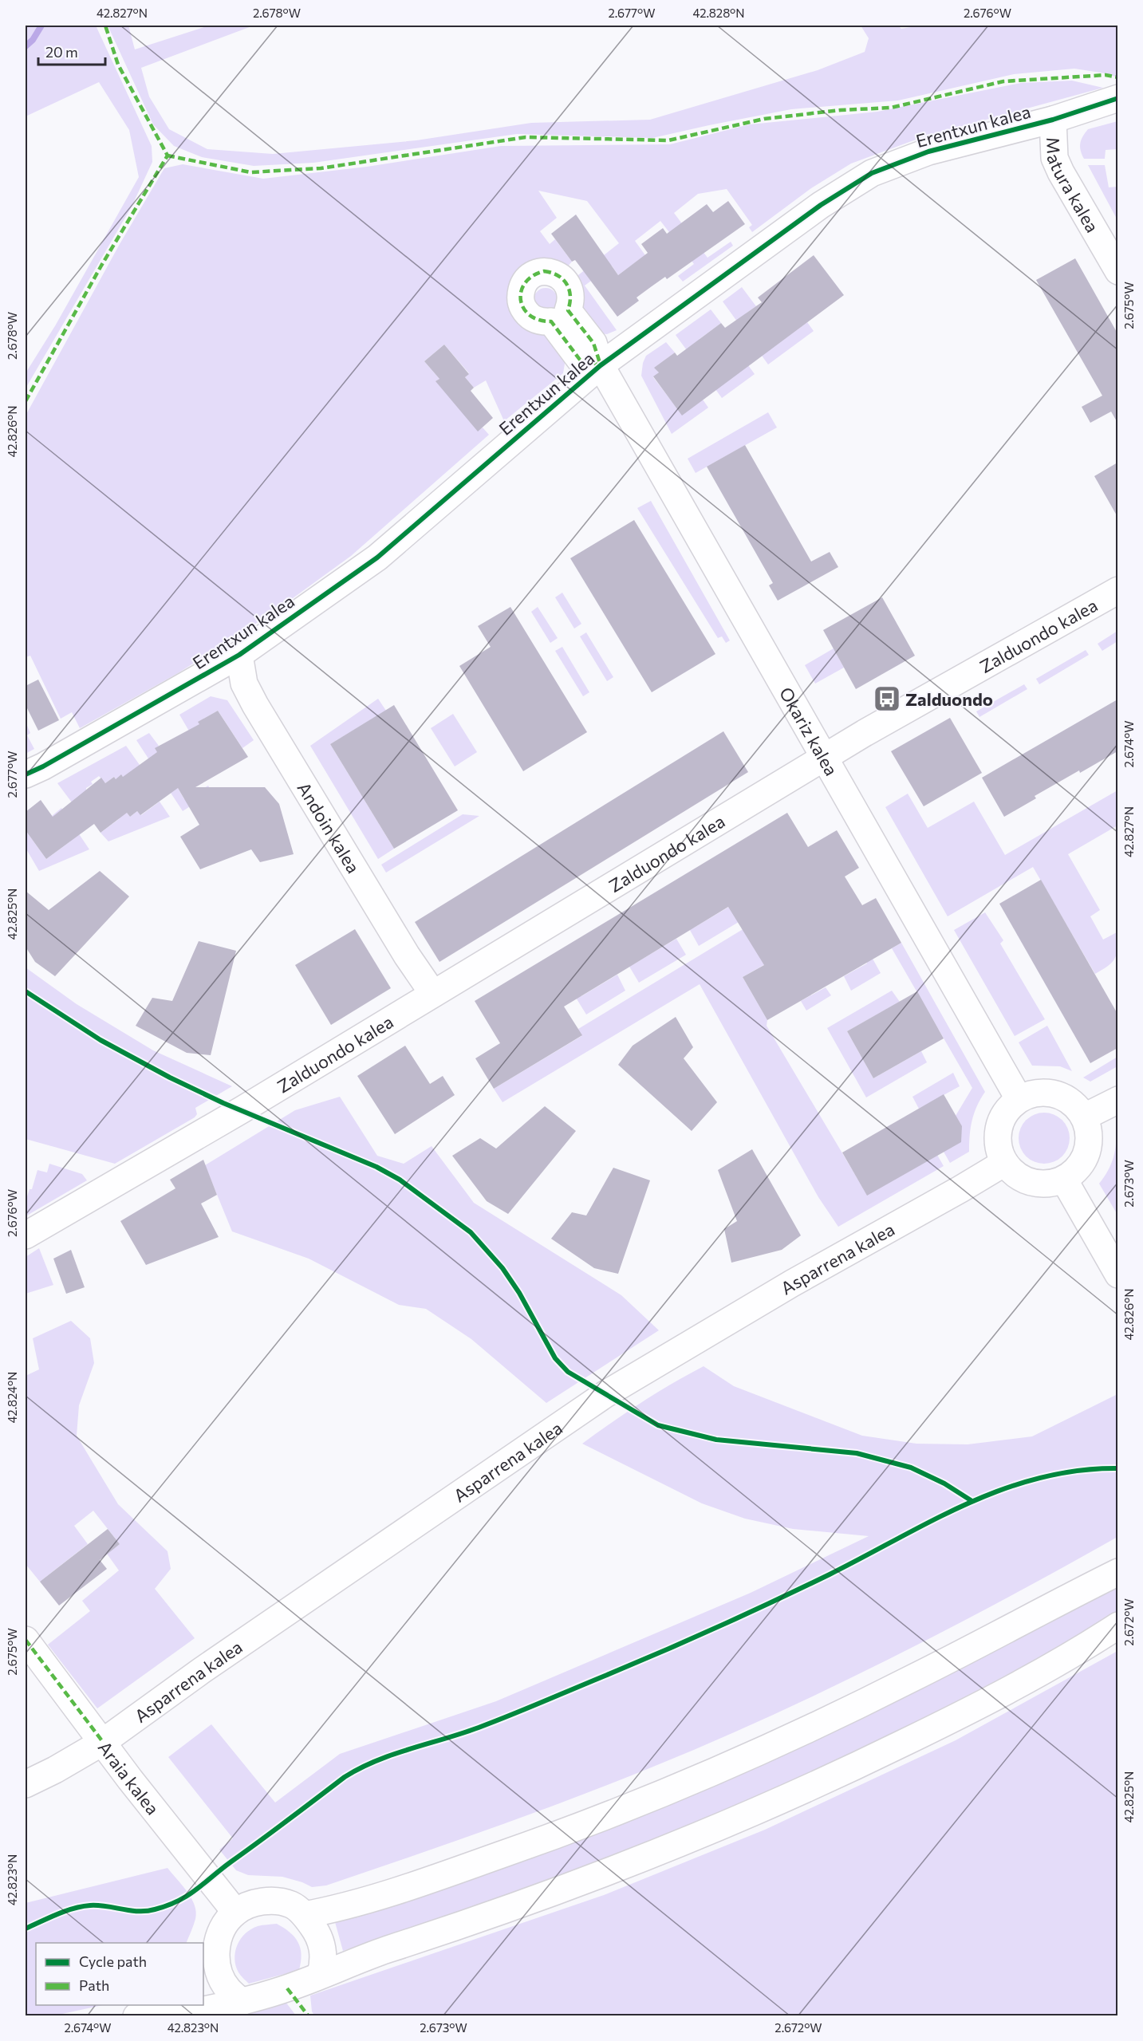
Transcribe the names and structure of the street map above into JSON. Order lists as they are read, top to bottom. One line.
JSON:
{"streets":{"street":["Erentxun kalea","Matura kalea","Zalduondo kalea","Okariz kalea","Andoin kalea","Asparrena kalea","Araia kalea"]},"crossings":[["Erentxun kalea","Matura kalea"],["Erentxun kalea","Okariz kalea"],["Erentxun kalea","Andoin kalea"],["Zalduondo kalea","Okariz kalea"],["Zalduondo kalea","Andoin kalea"],["Okariz kalea","Asparrena kalea"],["Asparrena kalea","Araia kalea"]],"places":{"bus stop":["Zalduondo"]},"legend":["Cycle path","Path"],"scale_bar":"20 m","coordinates":["42.827°N","2.678°W","2.677°W","42.828°N","2.676°W","2.675°W","42.826°N","2.674°W","42.825°N","2.673°W","42.824°N","2.672°W","42.823°N"]}
